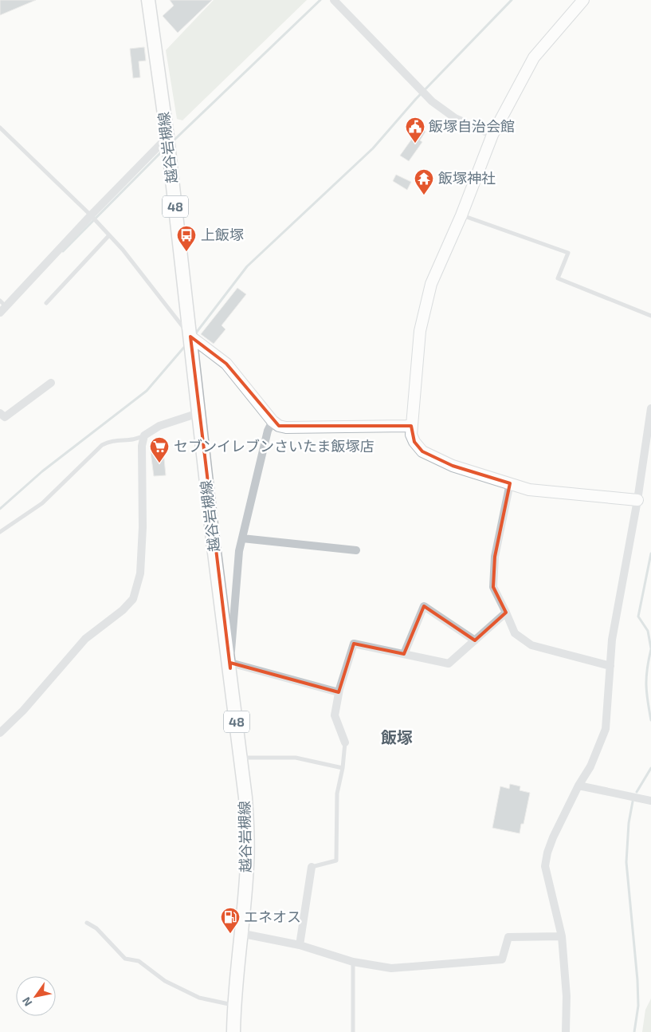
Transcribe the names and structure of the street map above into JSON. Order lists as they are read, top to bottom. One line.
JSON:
{"streets":{"main road":["越谷岩槻線","48"]},"districts":["飯塚"],"places":{"public building":["飯塚自治会館"],"temple":["飯塚神社"],"bus stop":["上飯塚"],"supermarket":["セブンイレブンさいたま飯塚店"],"fuel station":["エネオス"]},"north":"bottom left"}
